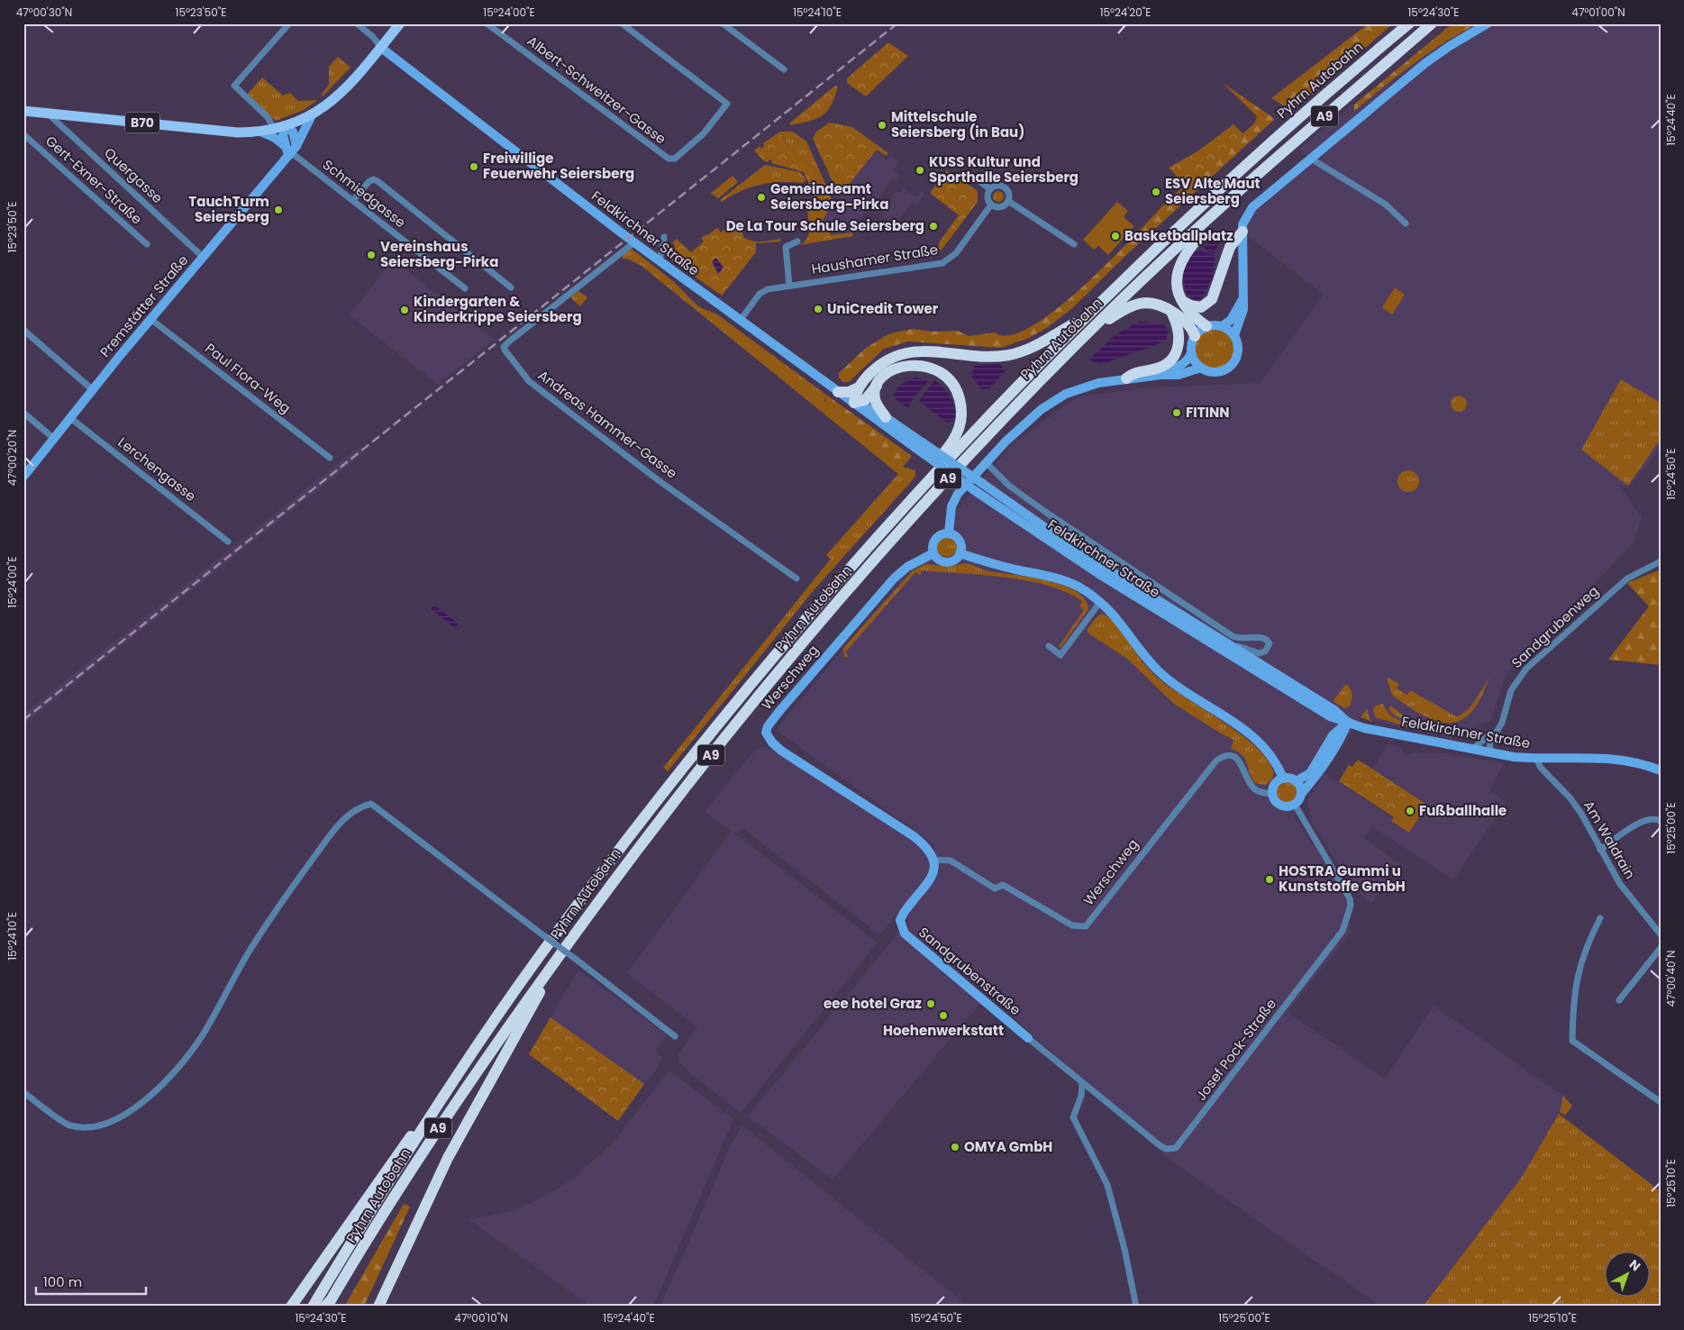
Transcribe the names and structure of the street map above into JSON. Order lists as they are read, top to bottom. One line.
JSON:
{"streets":{"highway":["Pyhrn Autobahn","A9"],"main road":["B70","Feldkirchner Straße","Premstätter Straße","Werschweg","Sandgrubenstraße"],"street":["Albert-Schweitzer-Gasse","Quergasse","Gert-Exner-Straße","Schmiedgasse","Haushamer Straße","Paul Flora-Weg","Andreas Hammer-Gasse","Lerchengasse","Sandgrubenweg","Am Waldrain","Josef Pock-Straße"]},"crossings":[["B70","Quergasse"],["B70","Feldkirchner Straße"],["B70","Premstätter Straße"],["Quergasse","Premstätter Straße"],["Schmiedgasse","Premstätter Straße"],["Feldkirchner Straße","Haushamer Straße"],["Feldkirchner Straße","Andreas Hammer-Gasse"],["Feldkirchner Straße","Sandgrubenweg"],["Feldkirchner Straße","Am Waldrain"],["Premstätter Straße","Paul Flora-Weg"],["Premstätter Straße","Lerchengasse"],["Werschweg","Sandgrubenstraße"],["Werschweg","Josef Pock-Straße"],["Sandgrubenstraße","Josef Pock-Straße"]],"places":["Mittelschule Seiersberg (in Bau)","Freiwillige Feuerwehr Seiersberg","KUSS Kultur und Sporthalle Seiersberg","ESV Alte Maut Seiersberg","Gemeindeamt Seiersberg-Pirka","TauchTurm Seiersberg","De La Tour Schule Seiersberg","Basketballplatz","Vereinshaus Seiersberg-Pirka","UniCredit Tower","Kindergarten & Kinderkrippe Seiersberg","FITINN","Fußballhalle","HOSTRA Gummi u Kunststoffe GmbH","eee hotel Graz","Hoehenwerkstatt","OMYA GmbH"],"scale_bar":"100 m","north":"top right","coordinates":["47°00'30\"N","15°23'50\"E","15°24'00\"E","15°24'10\"E","15°24'20\"E","15°24'30\"E","47°01'00\"N","15°24'40\"E","47°00'20\"N","15°24'50\"E","15°25'00\"E","47°00'40\"N","15°25'10\"E","47°00'10\"N"]}
